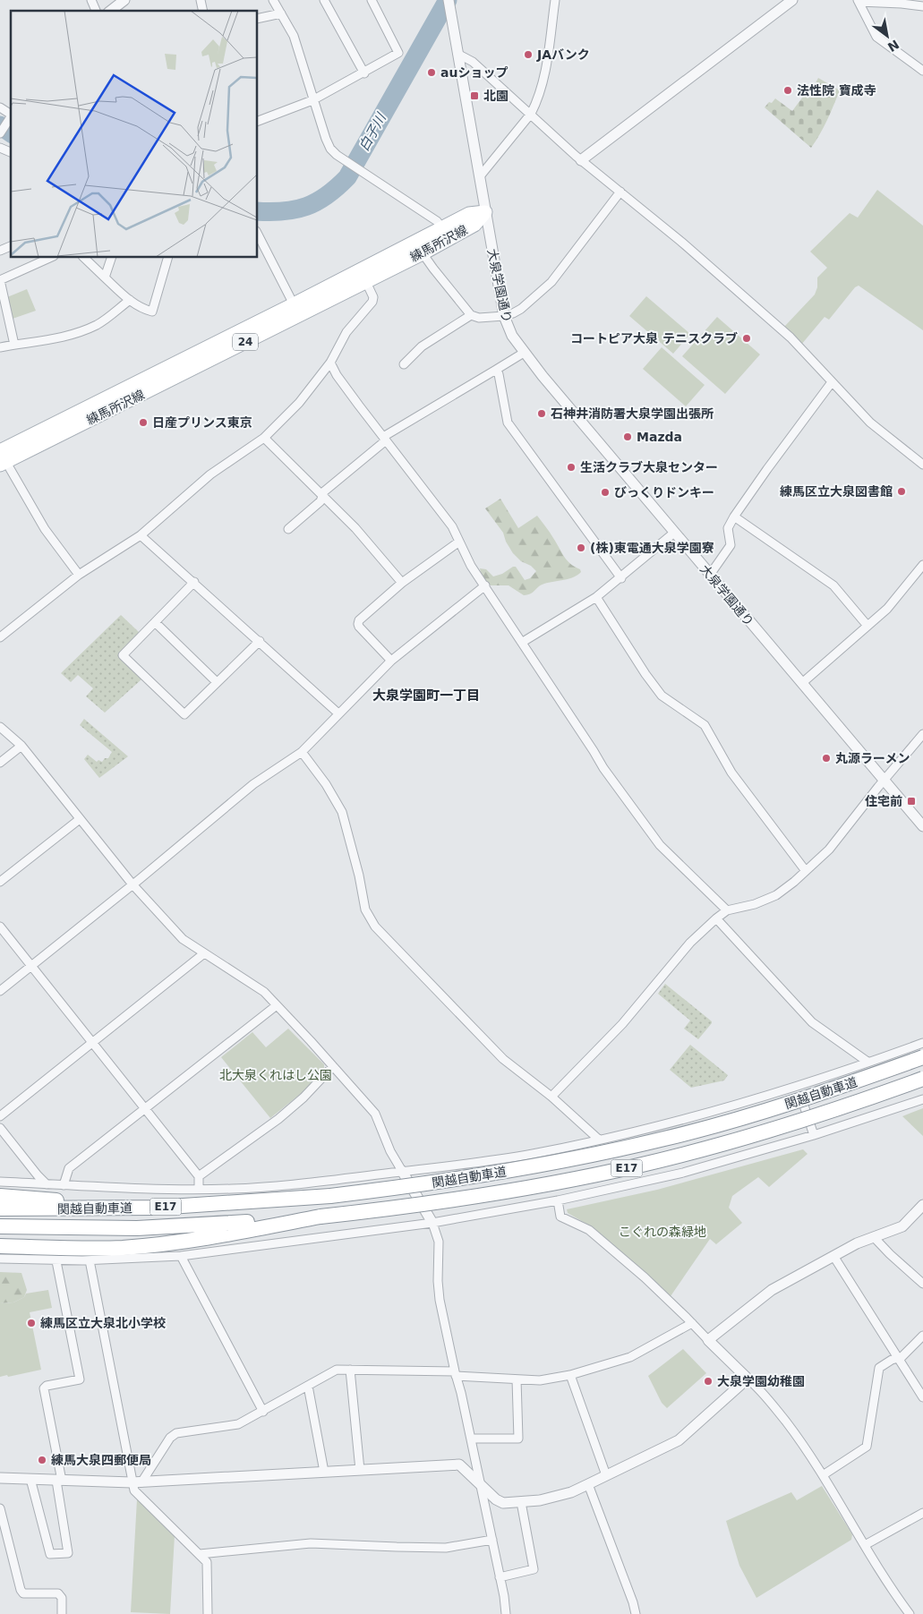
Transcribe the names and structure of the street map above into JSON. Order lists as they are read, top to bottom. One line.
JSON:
{"streets":{"highway":["関越自動車道","E17"],"main road":["練馬所沢線","24"],"street":["大泉学園通り"]},"crossings":[["練馬所沢線","大泉学園通り"]],"districts":["大泉学園町一丁目"],"water":["白子川"],"parks":["北大泉くれはし公園","こぐれの森緑地"],"places":{"other":["JAバンク","auショップ","法性院 寶成寺","コートピア大泉 テニスクラブ","石神井消防署大泉学園出張所","日産プリンス東京","Mazda","生活クラブ大泉センター","練馬区立大泉図書館","びっくりドンキー","(株)東電通大泉学園寮","丸源ラーメン","練馬区立大泉北小学校","大泉学園幼稚園","練馬大泉四郵便局"],"transit":["北園","住宅前"]},"north":"bottom right"}
